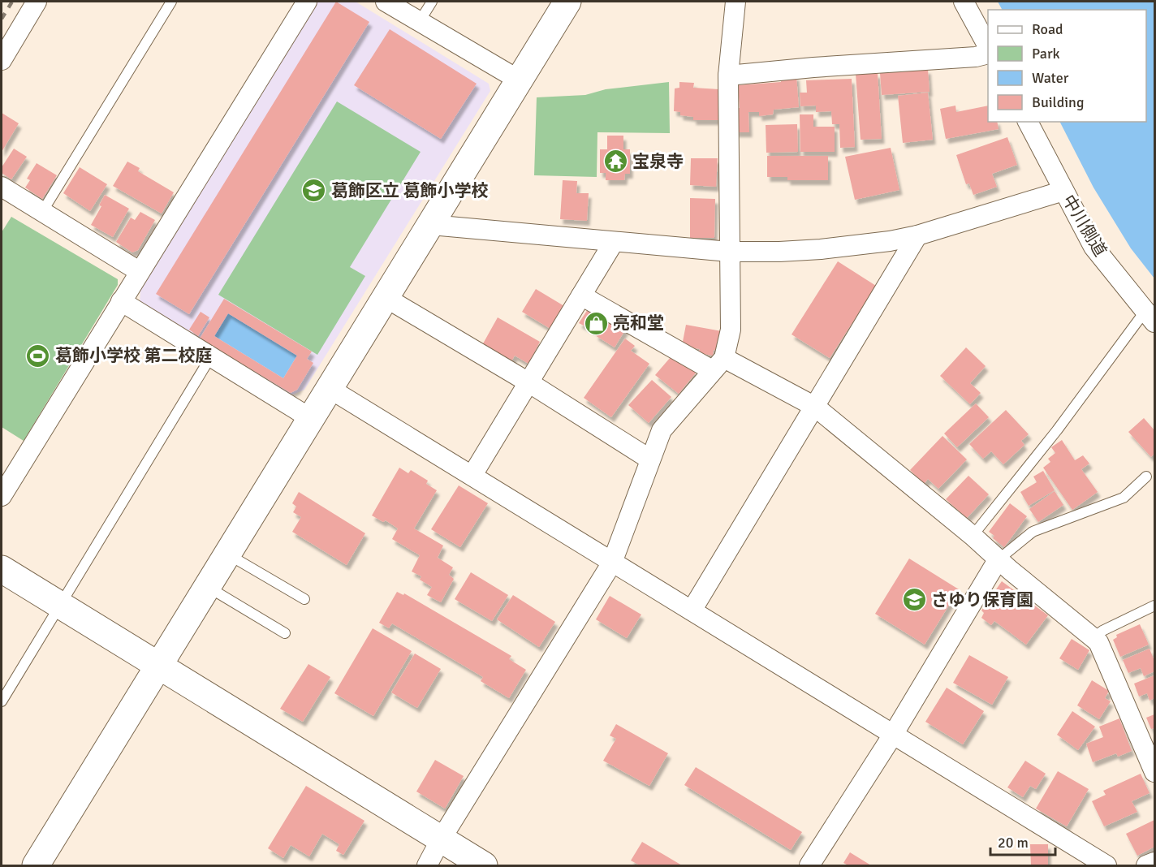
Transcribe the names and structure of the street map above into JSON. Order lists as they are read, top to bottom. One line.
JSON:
{"streets":{"street":["中川側道"]},"places":{"temple":["宝泉寺"],"school or university":["葛飾区立 葛飾小学校","さゆり保育園"],"shop":["亮和堂"],"sports":["葛飾小学校 第二校庭"]},"legend":["Road","Park","Water","Building"],"scale_bar":"20 m"}
